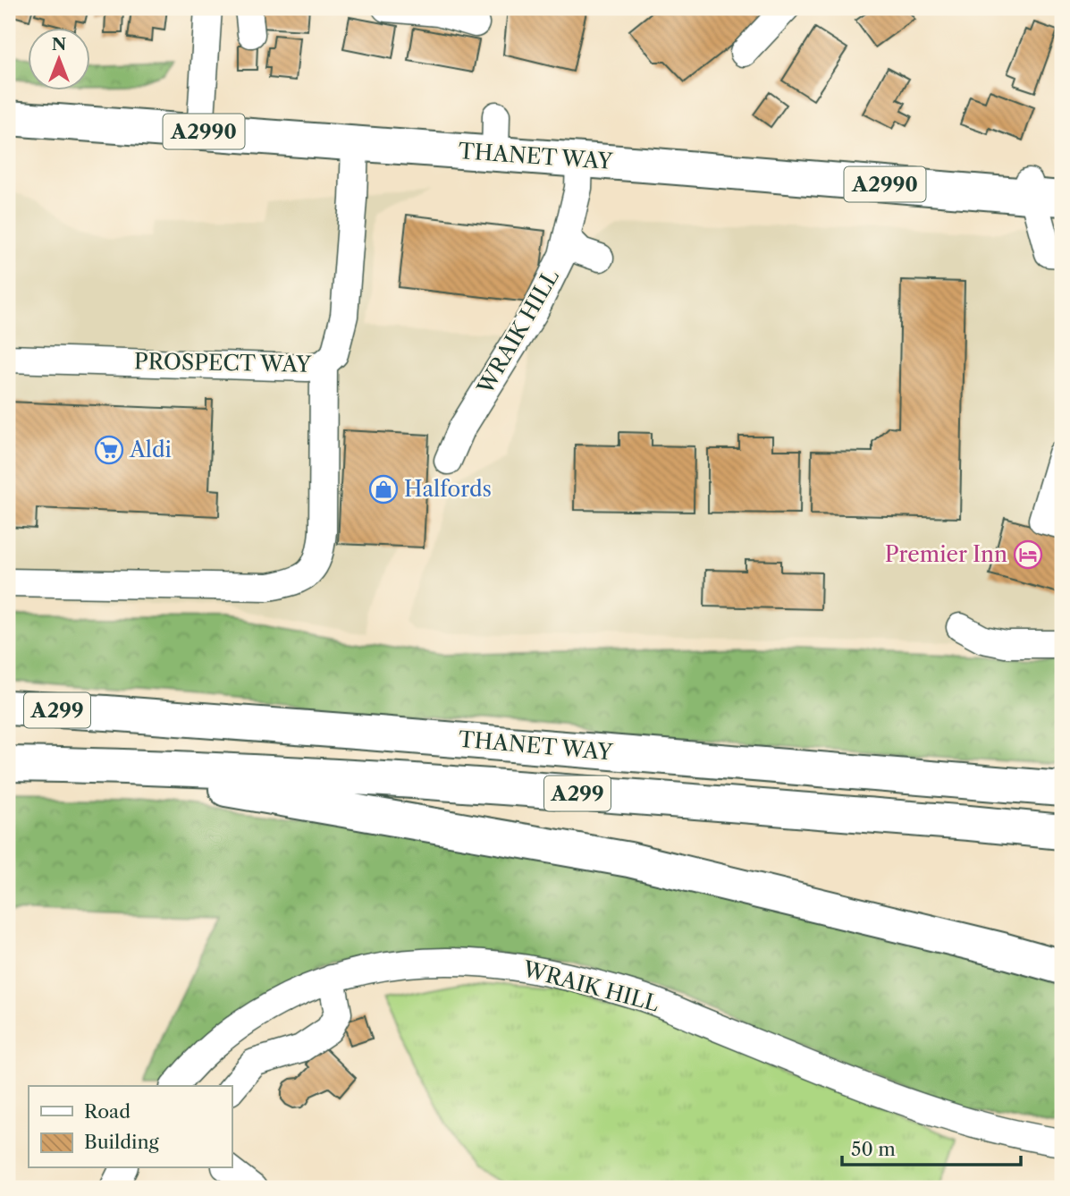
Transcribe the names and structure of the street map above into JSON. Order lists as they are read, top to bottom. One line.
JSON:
{"streets":{"main road":["A2990","THANET WAY","A299"],"street":["WRAIK HILL","PROSPECT WAY"]},"crossings":[["THANET WAY","WRAIK HILL"],["THANET WAY","PROSPECT WAY"]],"places":{"supermarket":["Aldi"],"shop":["Halfords"],"hotel":["Premier Inn"]},"legend":["Road","Building"],"scale_bar":"50 m","north":"top"}
